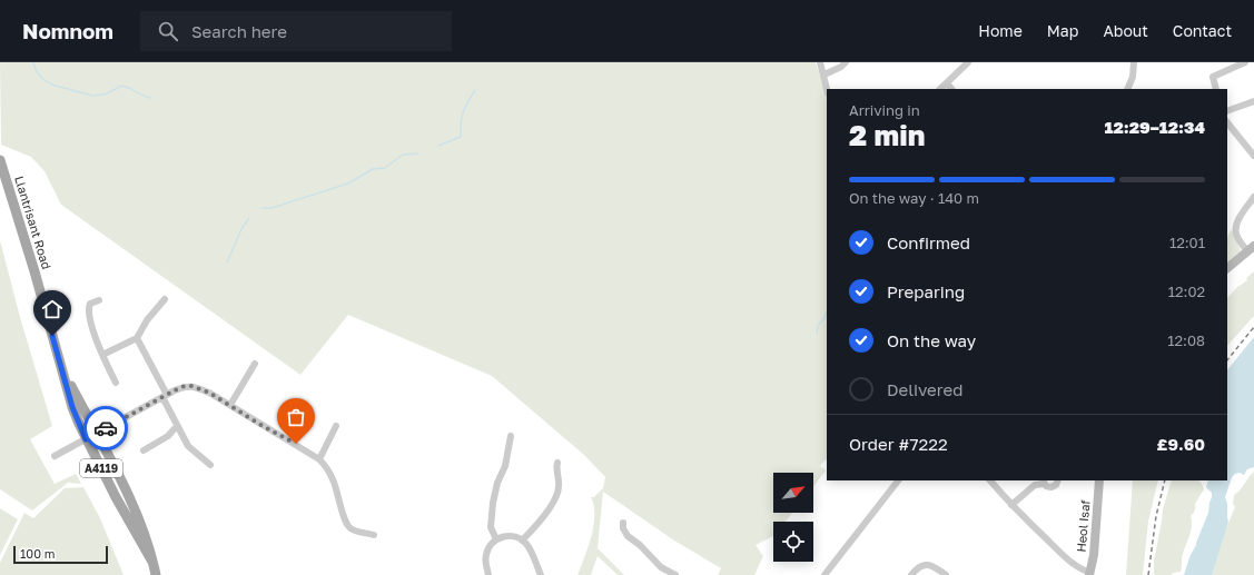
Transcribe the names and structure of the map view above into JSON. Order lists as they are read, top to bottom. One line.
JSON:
{"streets":{"main road":["Llantrisant Road","A4119","Heol Isaf"]},"scale_bar":"100 m","north":"top right","page":{"header":"Nomnom","search":"Search here","nav":["Home","Map","About","Contact"],"heading":["2 min","Arriving in","12:29–12:34"],"panel":["Order #7222","£9.60"],"bar":"On the way · 140 m","list":[["Confirmed","12:01"],["Preparing","12:02"],["On the way","12:08"],"Delivered"],"scale":"100 m"}}
